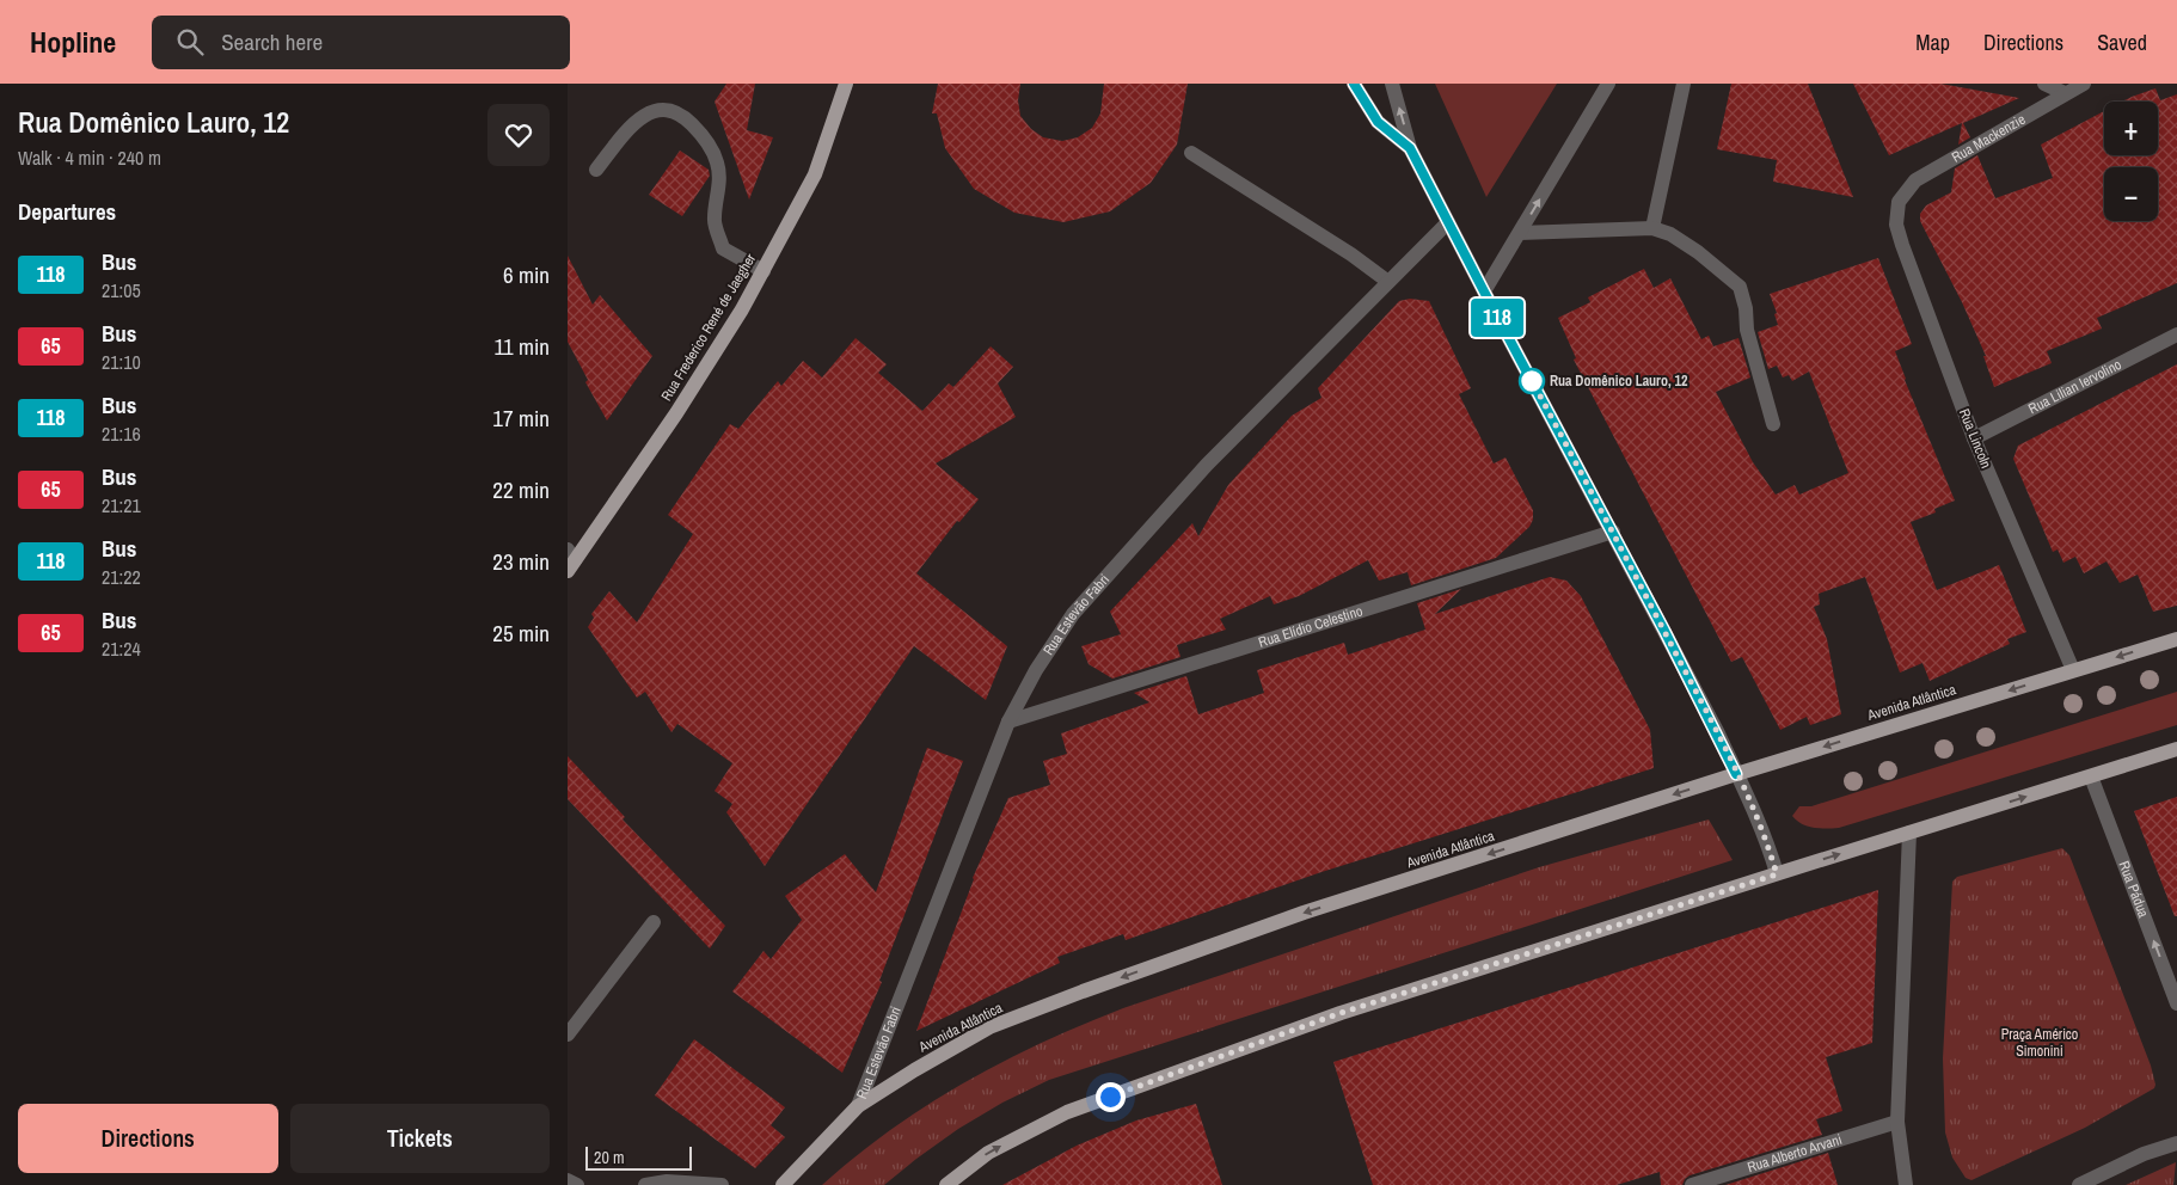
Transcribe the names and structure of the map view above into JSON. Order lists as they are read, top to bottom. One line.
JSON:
{"streets":{"main road":["Rua Frederico René de Jaegher","Avenida Atlântica"],"street":["Rua Mackenzie","Rua Lilian Iervolino","Rua Lincoln","Rua Estevão Fabri","Rua Elídio Celestino","Rua Pádua","Rua Alberto Arvani"]},"crossings":[["Rua Mackenzie","Rua Lincoln"],["Rua Lilian Iervolino","Rua Lincoln"],["Rua Lincoln","Avenida Atlântica"],["Rua Estevão Fabri","Rua Elídio Celestino"],["Rua Estevão Fabri","Avenida Atlântica"]],"one_way":["Rua Pádua"],"parks":["Praça Américo Simonini"],"places":["Rua Domênico Lauro, 12"],"lines":["bus line 118"],"scale_bar":"20 m","page":{"header":"Hopline","search":"Search here","nav":["Map","Directions","Saved"],"heading":[["Rua Domênico Lauro, 12","Walk · 4 min · 240 m"],"Departures"],"on_map":"118","map_buttons":["+","−"],"list":[{"mark":"118","name":"Bus","note":"21:05","value":"6 min"},{"mark":"65","name":"Bus","note":"21:10","value":"11 min"},{"mark":"118","name":"Bus","note":"21:16","value":"17 min"},{"mark":"65","name":"Bus","note":"21:21","value":"22 min"},{"mark":"118","name":"Bus","note":"21:22","value":"23 min"},{"mark":"65","name":"Bus","note":"21:24","value":"25 min"}],"buttons":["Directions","Tickets"],"scale":"20 m"}}
